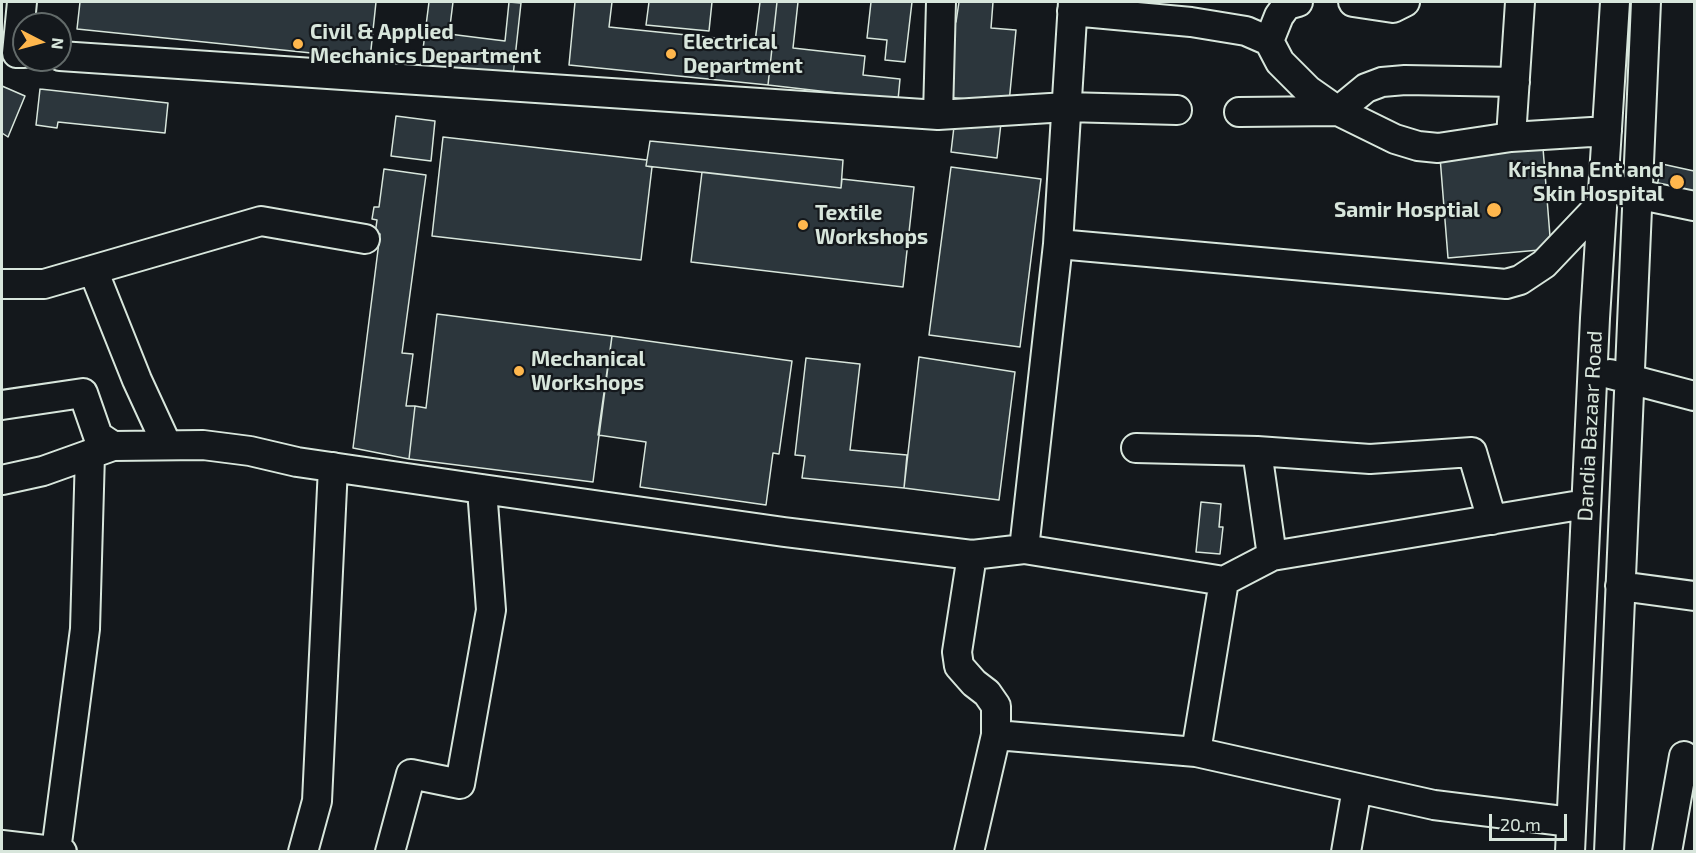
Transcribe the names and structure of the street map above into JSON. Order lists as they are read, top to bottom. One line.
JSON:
{"streets":{"street":["Dandia Bazaar Road"]},"places":["Civil & Applied Mechanics Department","Electrical Department","Krishna Ent and Skin Hospital","Samir Hosptial","Textile Workshops","Mechanical Workshops"],"scale_bar":"20 m","north":"right"}
